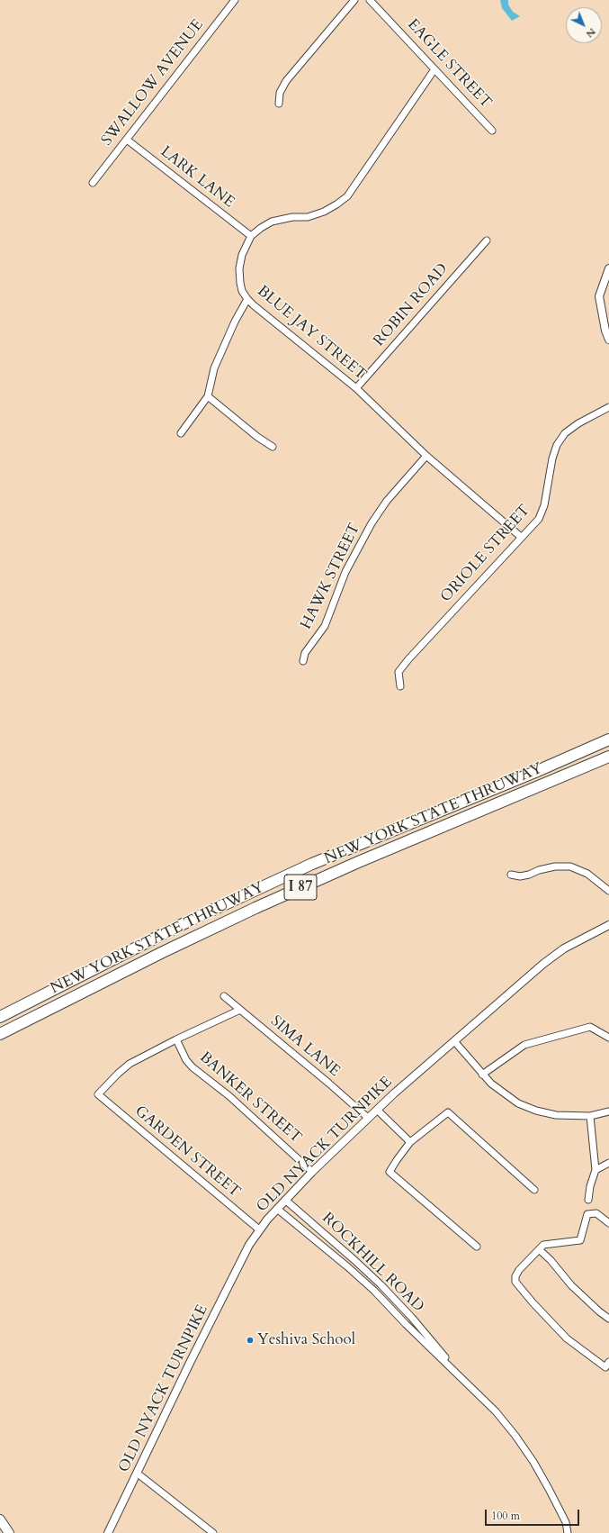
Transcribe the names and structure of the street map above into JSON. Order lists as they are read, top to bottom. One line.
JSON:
{"streets":{"highway":["NEW YORK STATE THRUWAY","I 87"],"street":["EAGLE STREET","SWALLOW AVENUE","LARK LANE","ROBIN ROAD","BLUE JAY STREET","ORIOLE STREET","HAWK STREET","SIMA LANE","BANKER STREET","OLD NYACK TURNPIKE","GARDEN STREET","ROCKHILL ROAD"]},"crossings":[["EAGLE STREET","BLUE JAY STREET"],["SWALLOW AVENUE","LARK LANE"],["LARK LANE","BLUE JAY STREET"],["ROBIN ROAD","BLUE JAY STREET"],["BLUE JAY STREET","ORIOLE STREET"],["BLUE JAY STREET","HAWK STREET"],["SIMA LANE","OLD NYACK TURNPIKE"],["BANKER STREET","OLD NYACK TURNPIKE"],["BANKER STREET","GARDEN STREET"],["OLD NYACK TURNPIKE","GARDEN STREET"],["OLD NYACK TURNPIKE","ROCKHILL ROAD"]],"places":["Yeshiva School"],"scale_bar":"100 m","north":"bottom right"}
